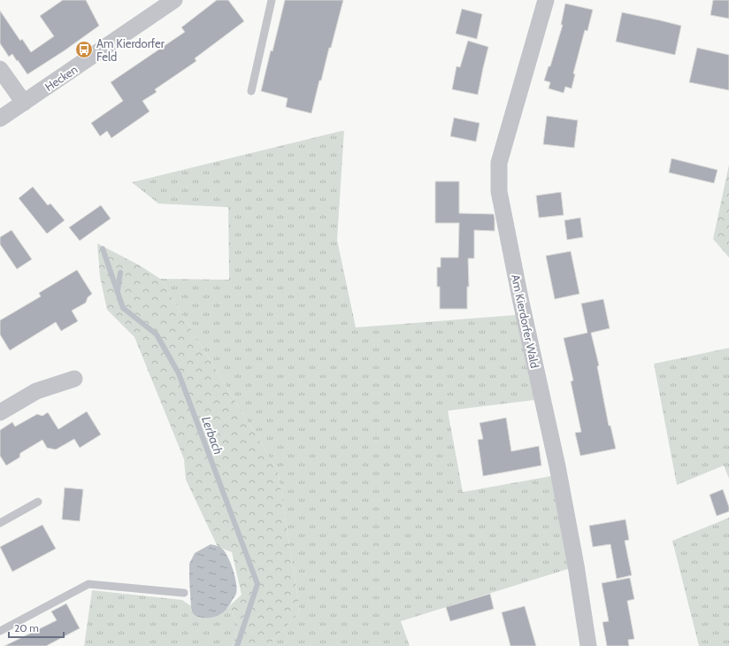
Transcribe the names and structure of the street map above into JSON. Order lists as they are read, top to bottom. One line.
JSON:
{"streets":{"street":["Hecken","Am Kierdorfer Wald"]},"water":["Lerbach"],"places":{"bus stop":["Am Kierdorfer Feld"]},"scale_bar":"20 m"}
